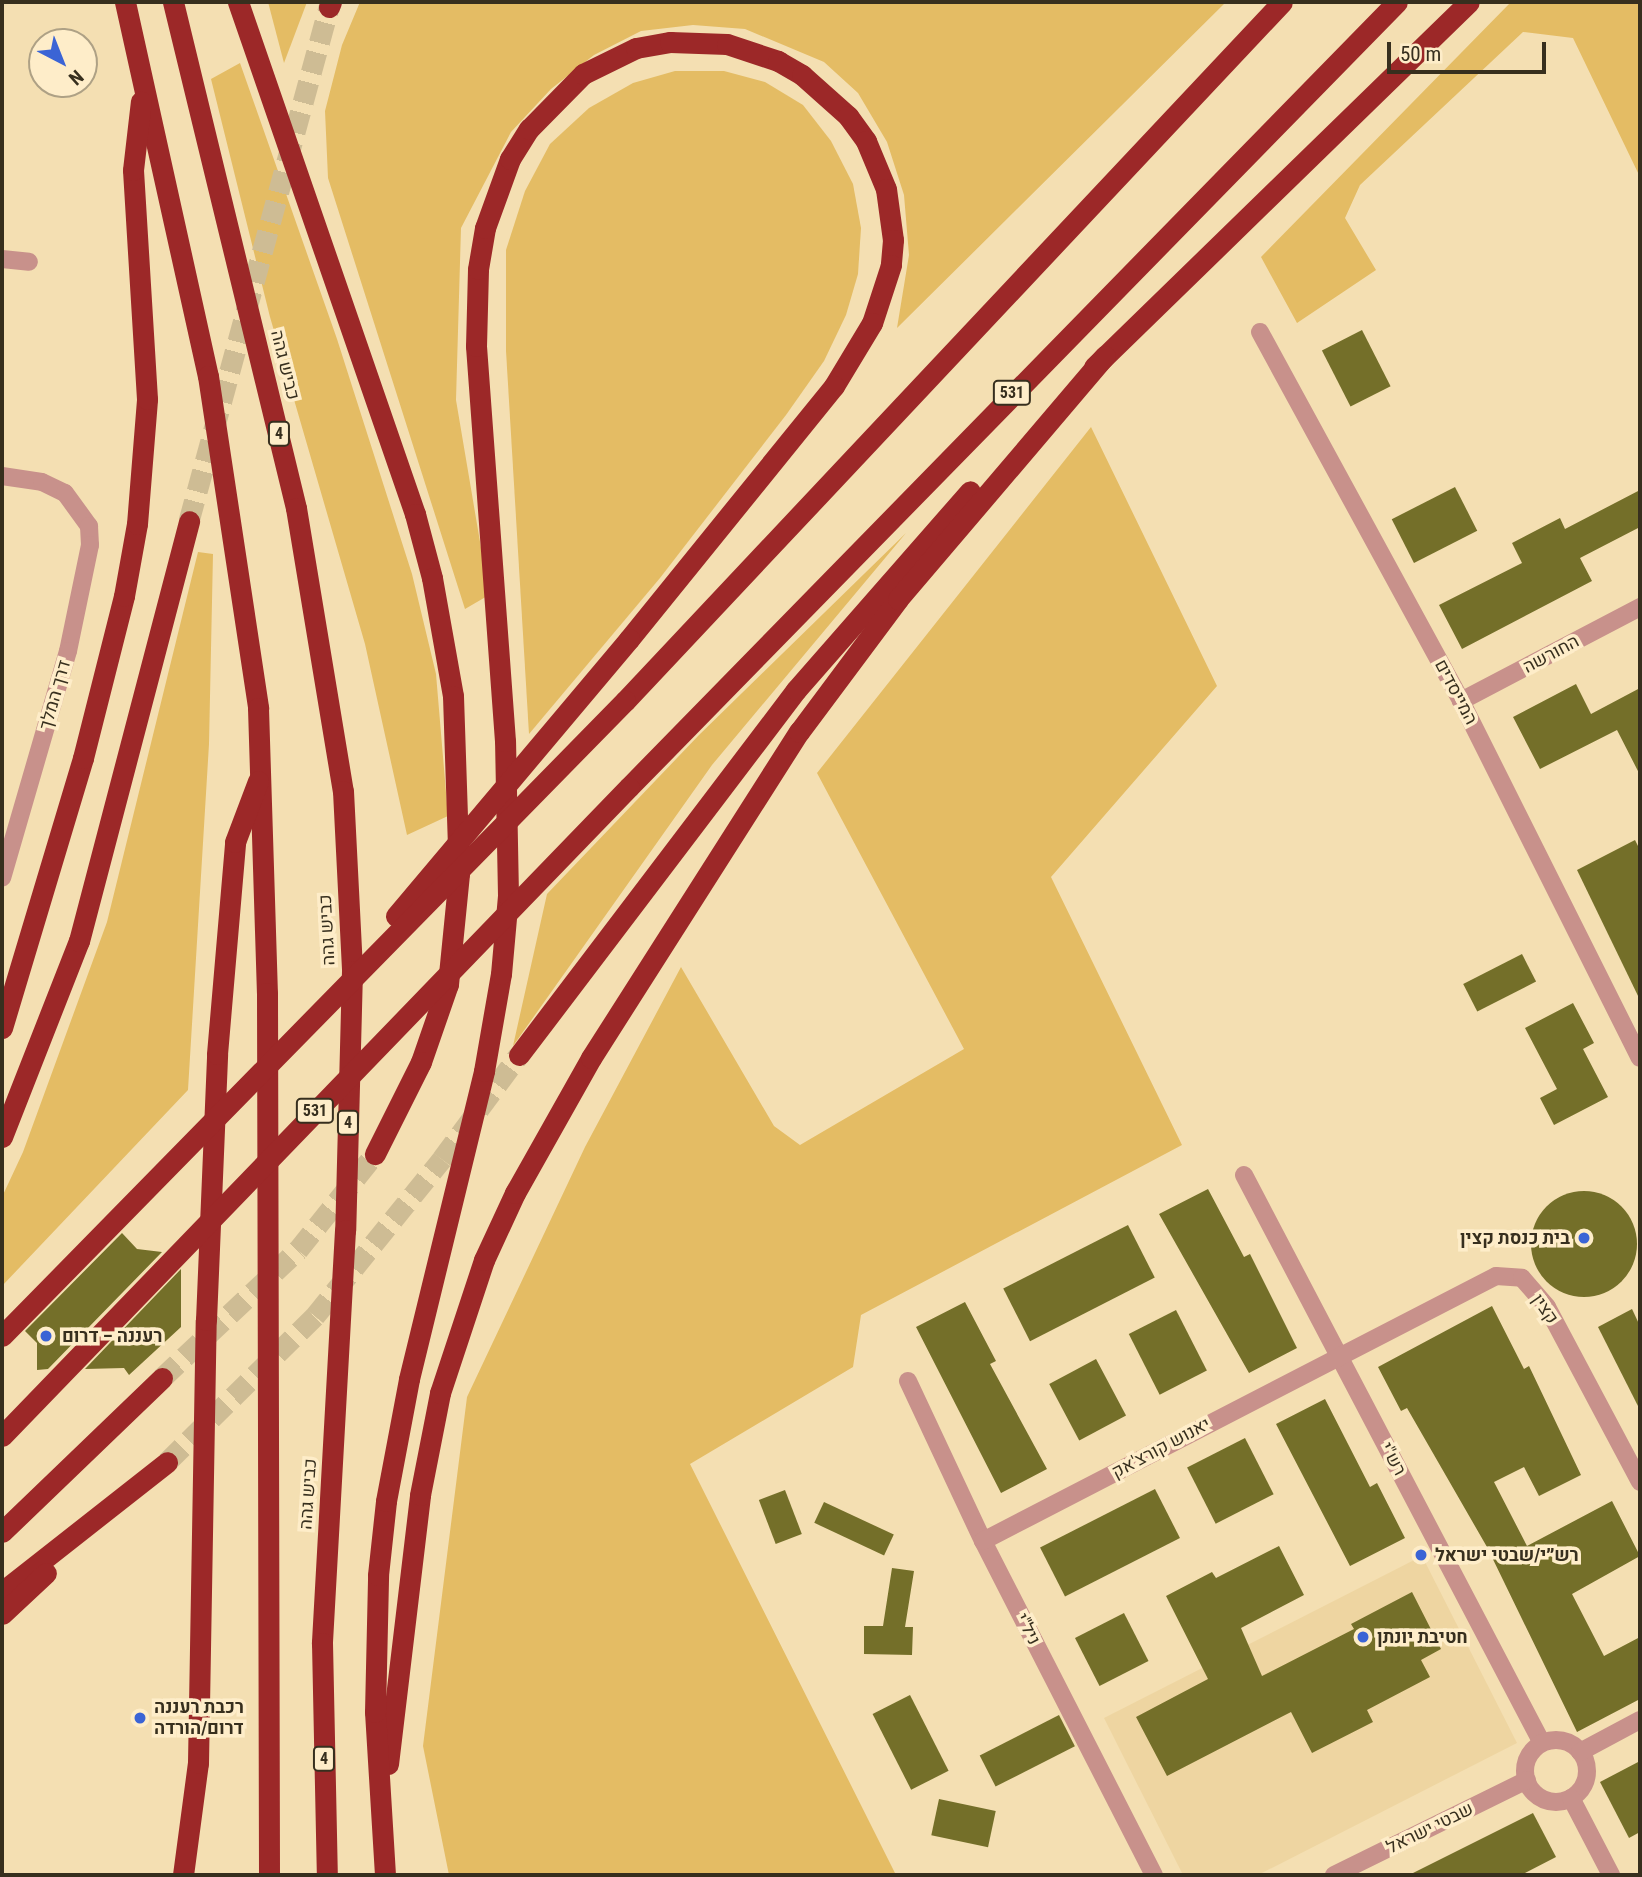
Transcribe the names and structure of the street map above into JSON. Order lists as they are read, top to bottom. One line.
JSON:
{"streets":{"highway":["כביש גהה","531","4"],"street":["החורשה","המייסדים","דרך המלך","קצין","יאנוש קורצ'אק","רש\"י","ניל\"י","שבטי ישראל"]},"crossings":[["החורשה","המייסדים"],["קצין","יאנוש קורצ'אק"],["קצין","רש\"י"],["יאנוש קורצ'אק","רש\"י"],["יאנוש קורצ'אק","ניל\"י"],["רש\"י","שבטי ישראל"]],"places":["בית כנסת קצין","רעננה – דרום","רש״י/שבטי ישראל","חטיבת יונתן","רכבת רעננה דרום/הורדה"],"scale_bar":"50 m","north":"bottom right"}
